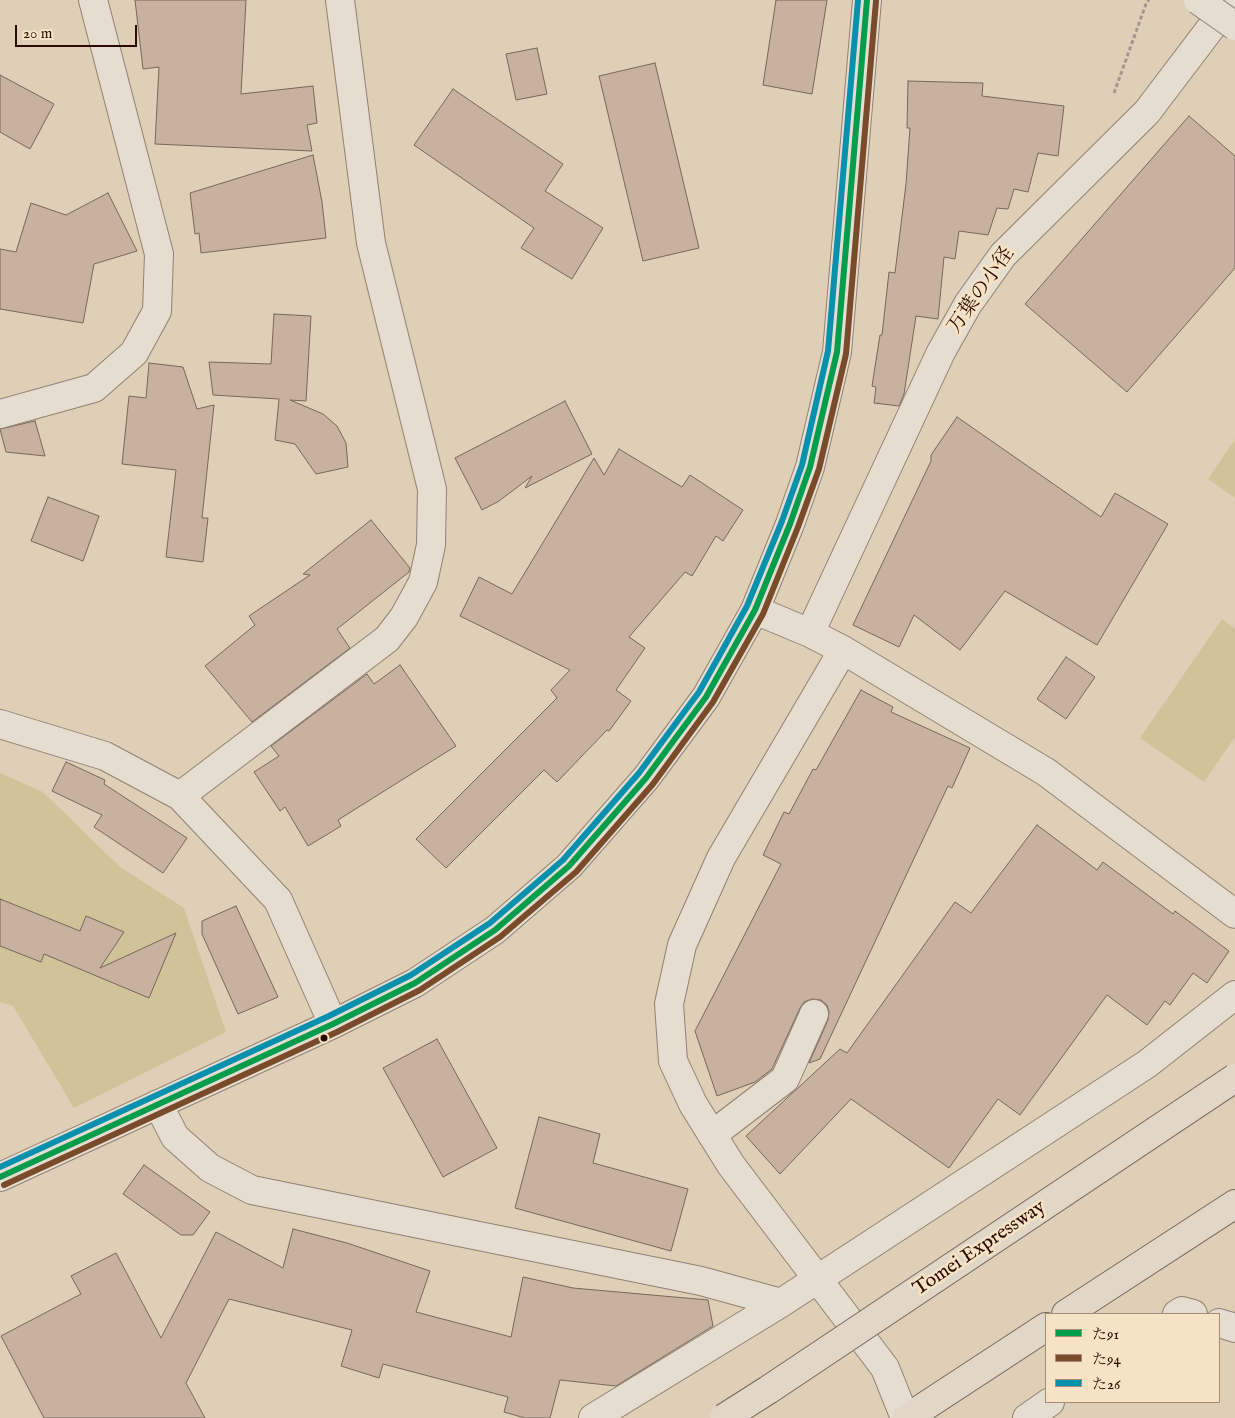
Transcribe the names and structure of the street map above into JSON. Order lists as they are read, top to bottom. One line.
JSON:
{"streets":{"highway":["Tomei Expressway"],"street":["万葉の小径"]},"lines":["transit line た91","transit line た26","transit line た94"],"legend":["た91","た94","た26"],"scale_bar":"20 m"}
